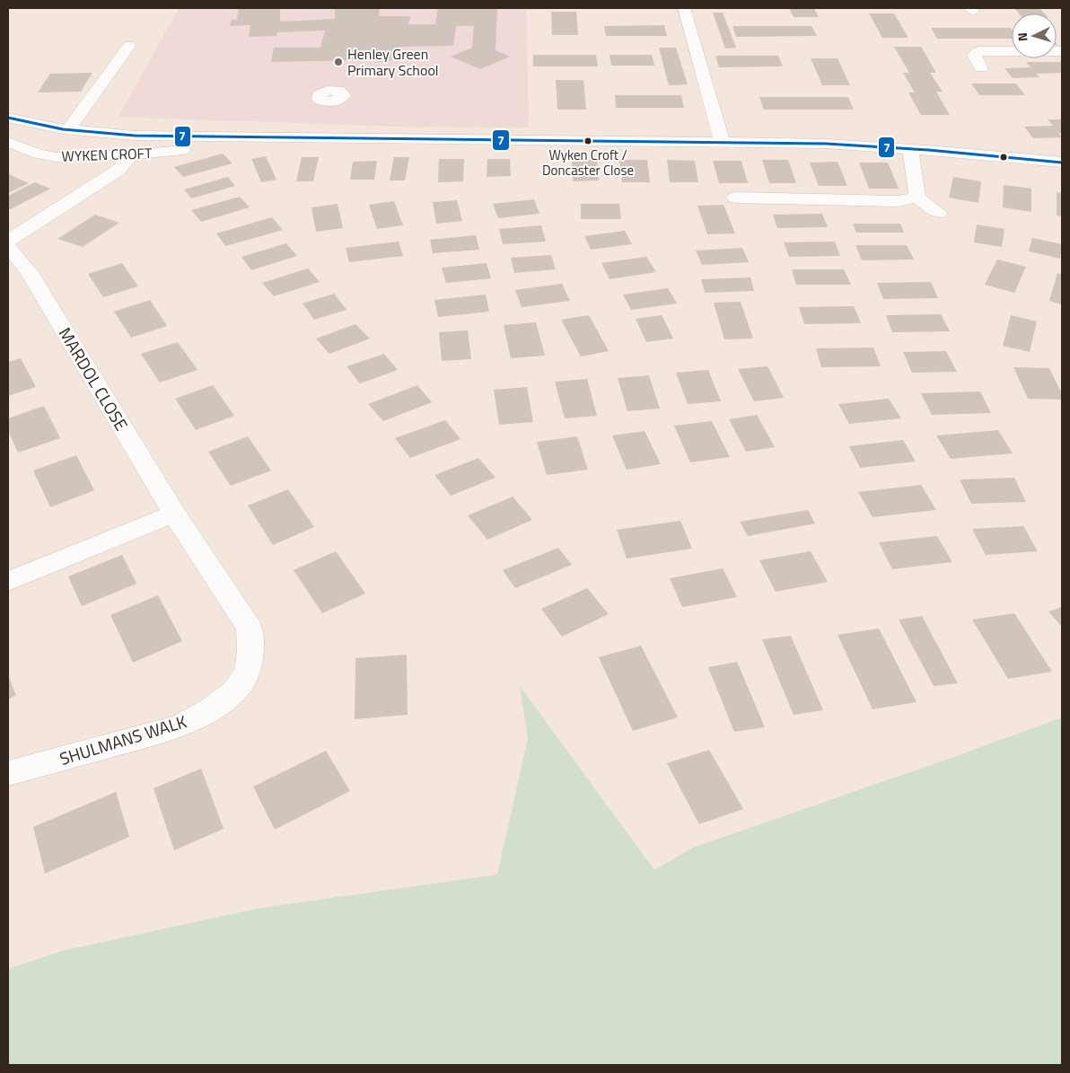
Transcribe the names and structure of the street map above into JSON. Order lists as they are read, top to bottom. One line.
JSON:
{"streets":{"street":["WYKEN CROFT","MARDOL CLOSE","SHULMANS WALK"]},"crossings":[["MARDOL CLOSE","SHULMANS WALK"]],"places":["Henley Green Primary School","Wyken Croft / Doncaster Close"],"lines":["transit line 7"],"north":"left"}
